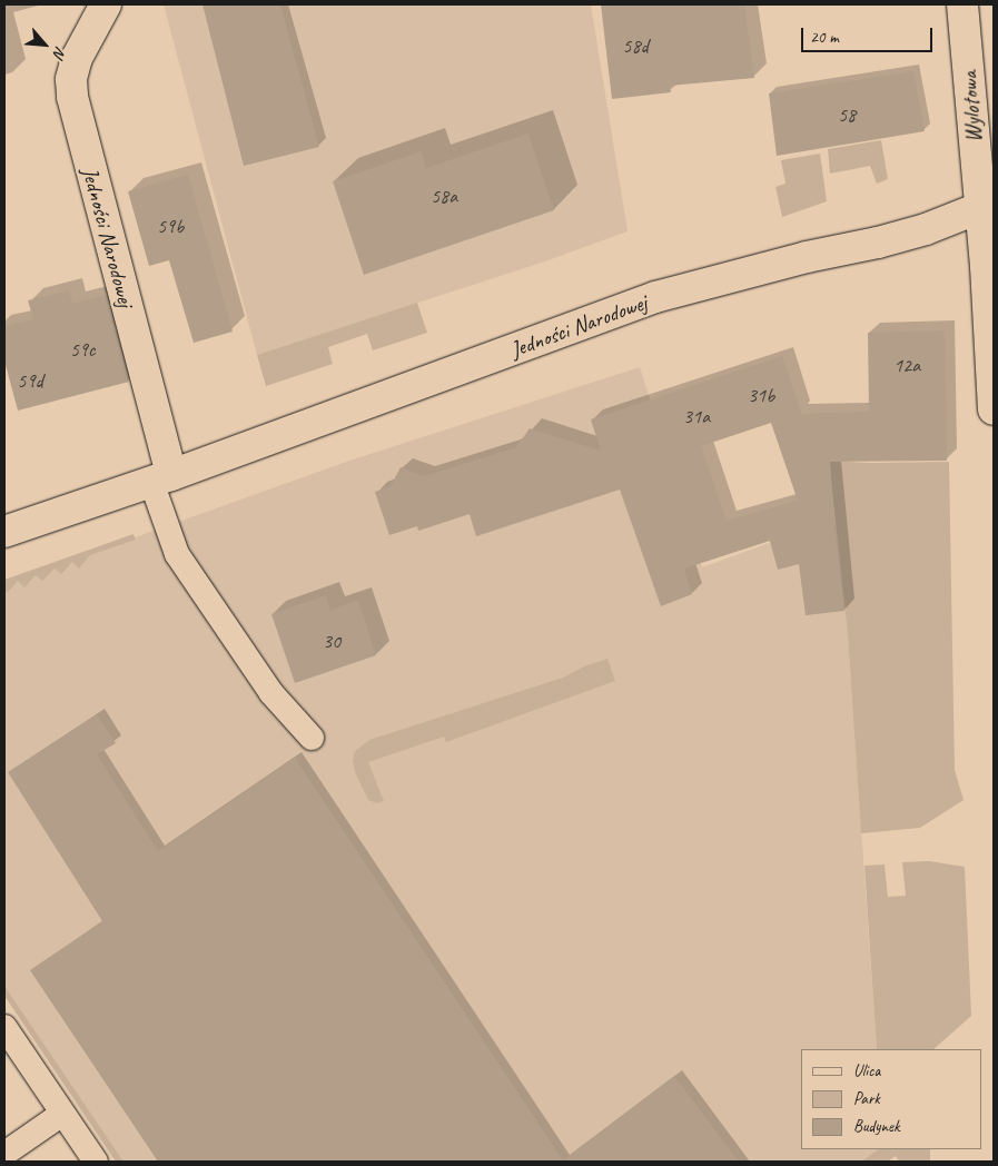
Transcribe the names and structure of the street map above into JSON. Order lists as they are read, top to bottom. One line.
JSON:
{"streets":{"street":["Wylotowa","Jedności Narodowej"]},"crossings":[["Wylotowa","Jedności Narodowej"]],"house_numbers":["58d","58","58a","59b","59c","12a","59d","31b","31a","30"],"legend":["Ulica","Park","Budynek"],"scale_bar":"20 m","north":"bottom right"}
